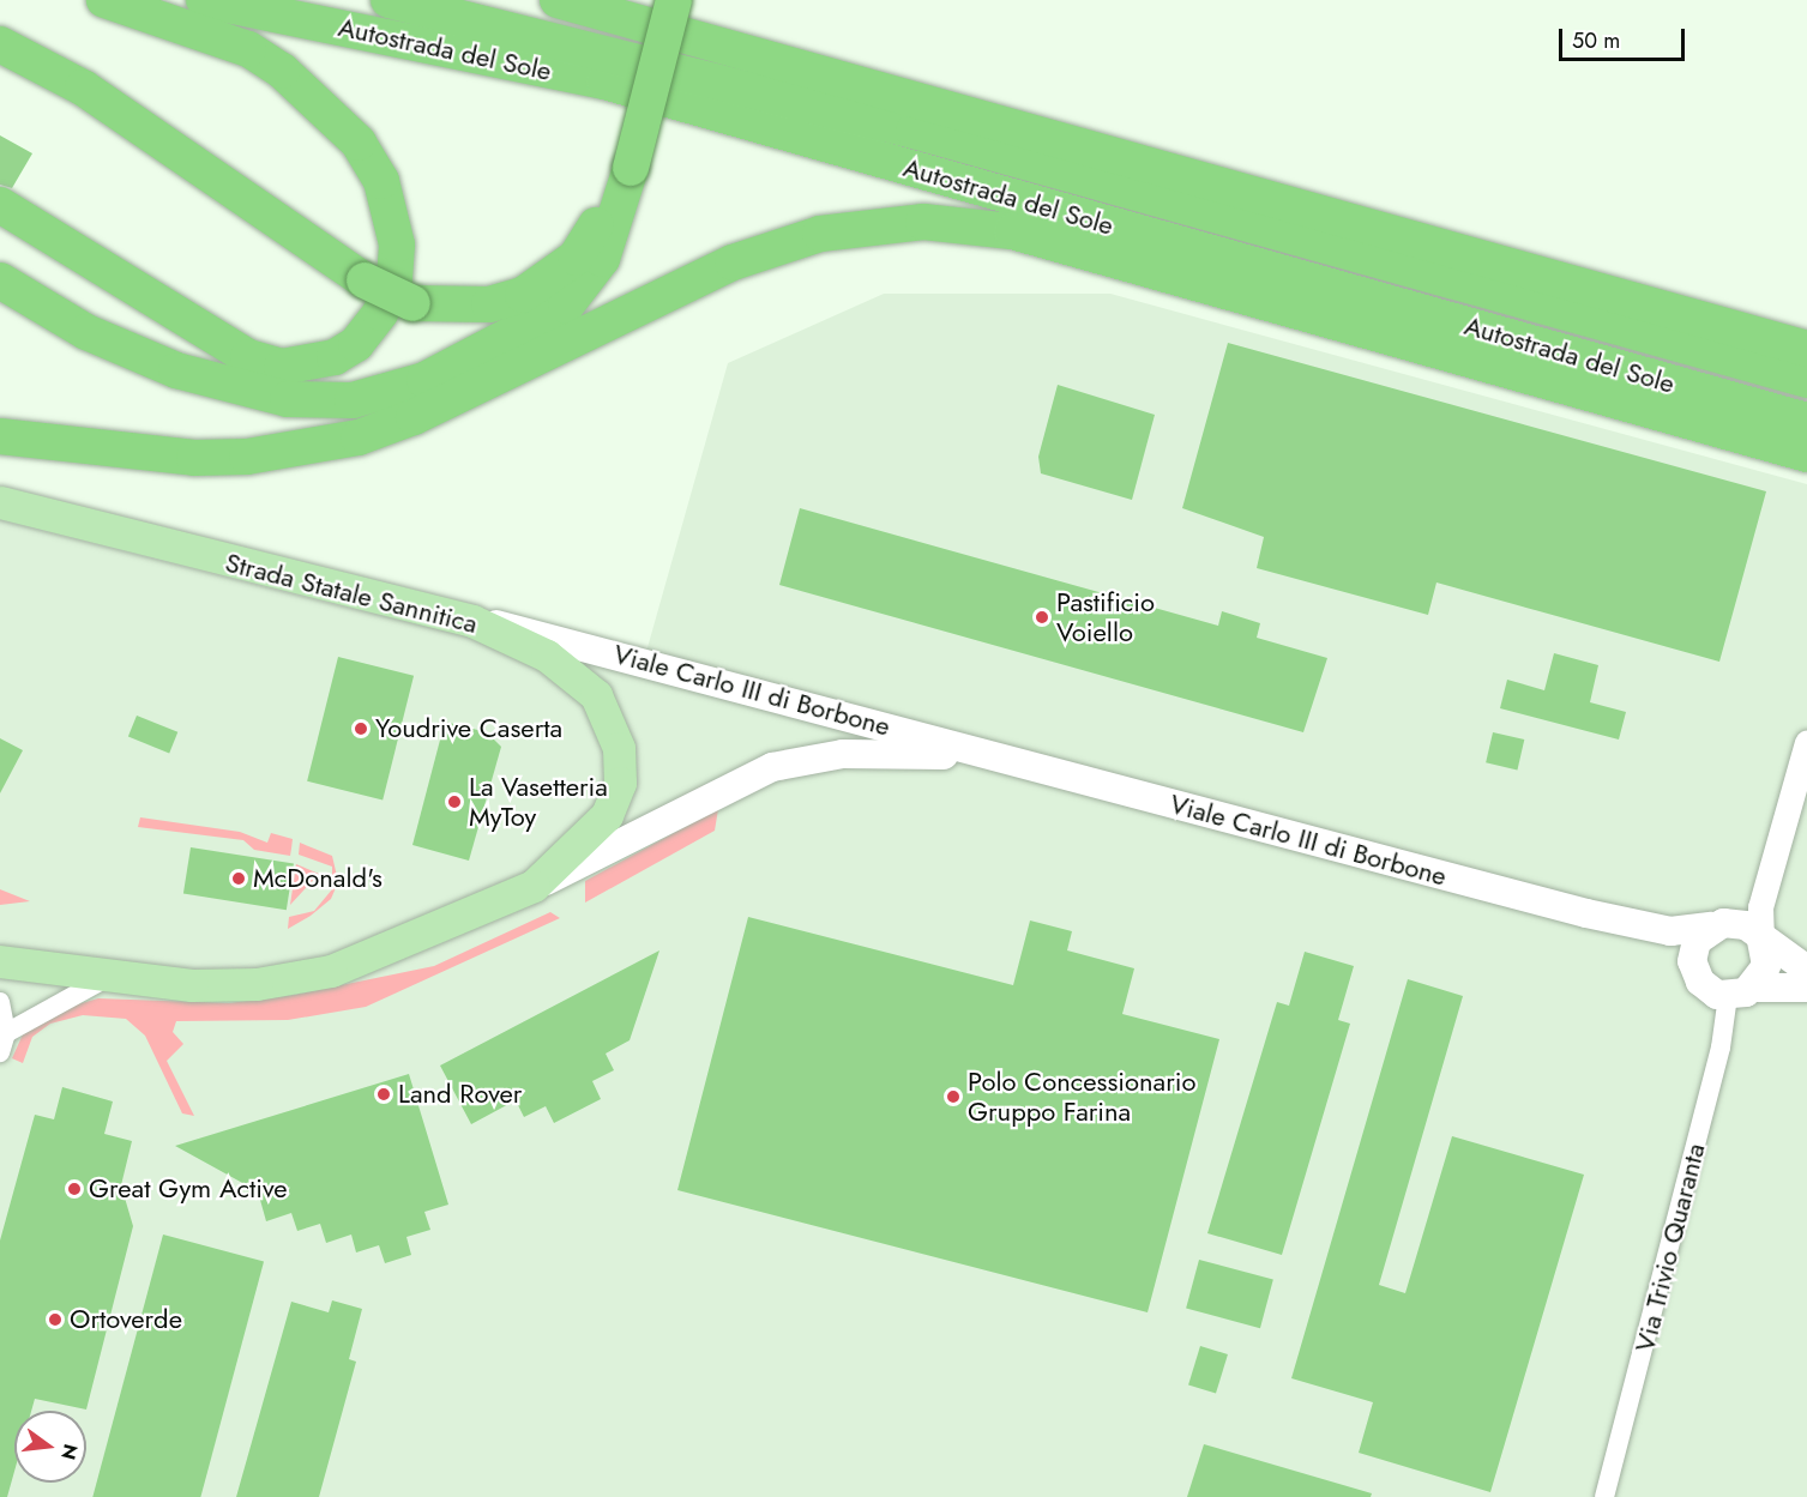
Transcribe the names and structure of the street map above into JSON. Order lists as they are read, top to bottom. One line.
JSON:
{"streets":{"highway":["Autostrada del Sole"],"main road":["Strada Statale Sannitica","Viale Carlo III di Borbone"],"street":["Via Trivio Quaranta"]},"crossings":[["Strada Statale Sannitica","Viale Carlo III di Borbone"],["Viale Carlo III di Borbone","Via Trivio Quaranta"]],"places":["Pastificio Voiello","Youdrive Caserta","La Vasetteria MyToy","McDonald's","Land Rover","Polo Concessionario Gruppo Farina","Great Gym Active","Ortoverde"],"scale_bar":"50 m","north":"right"}
